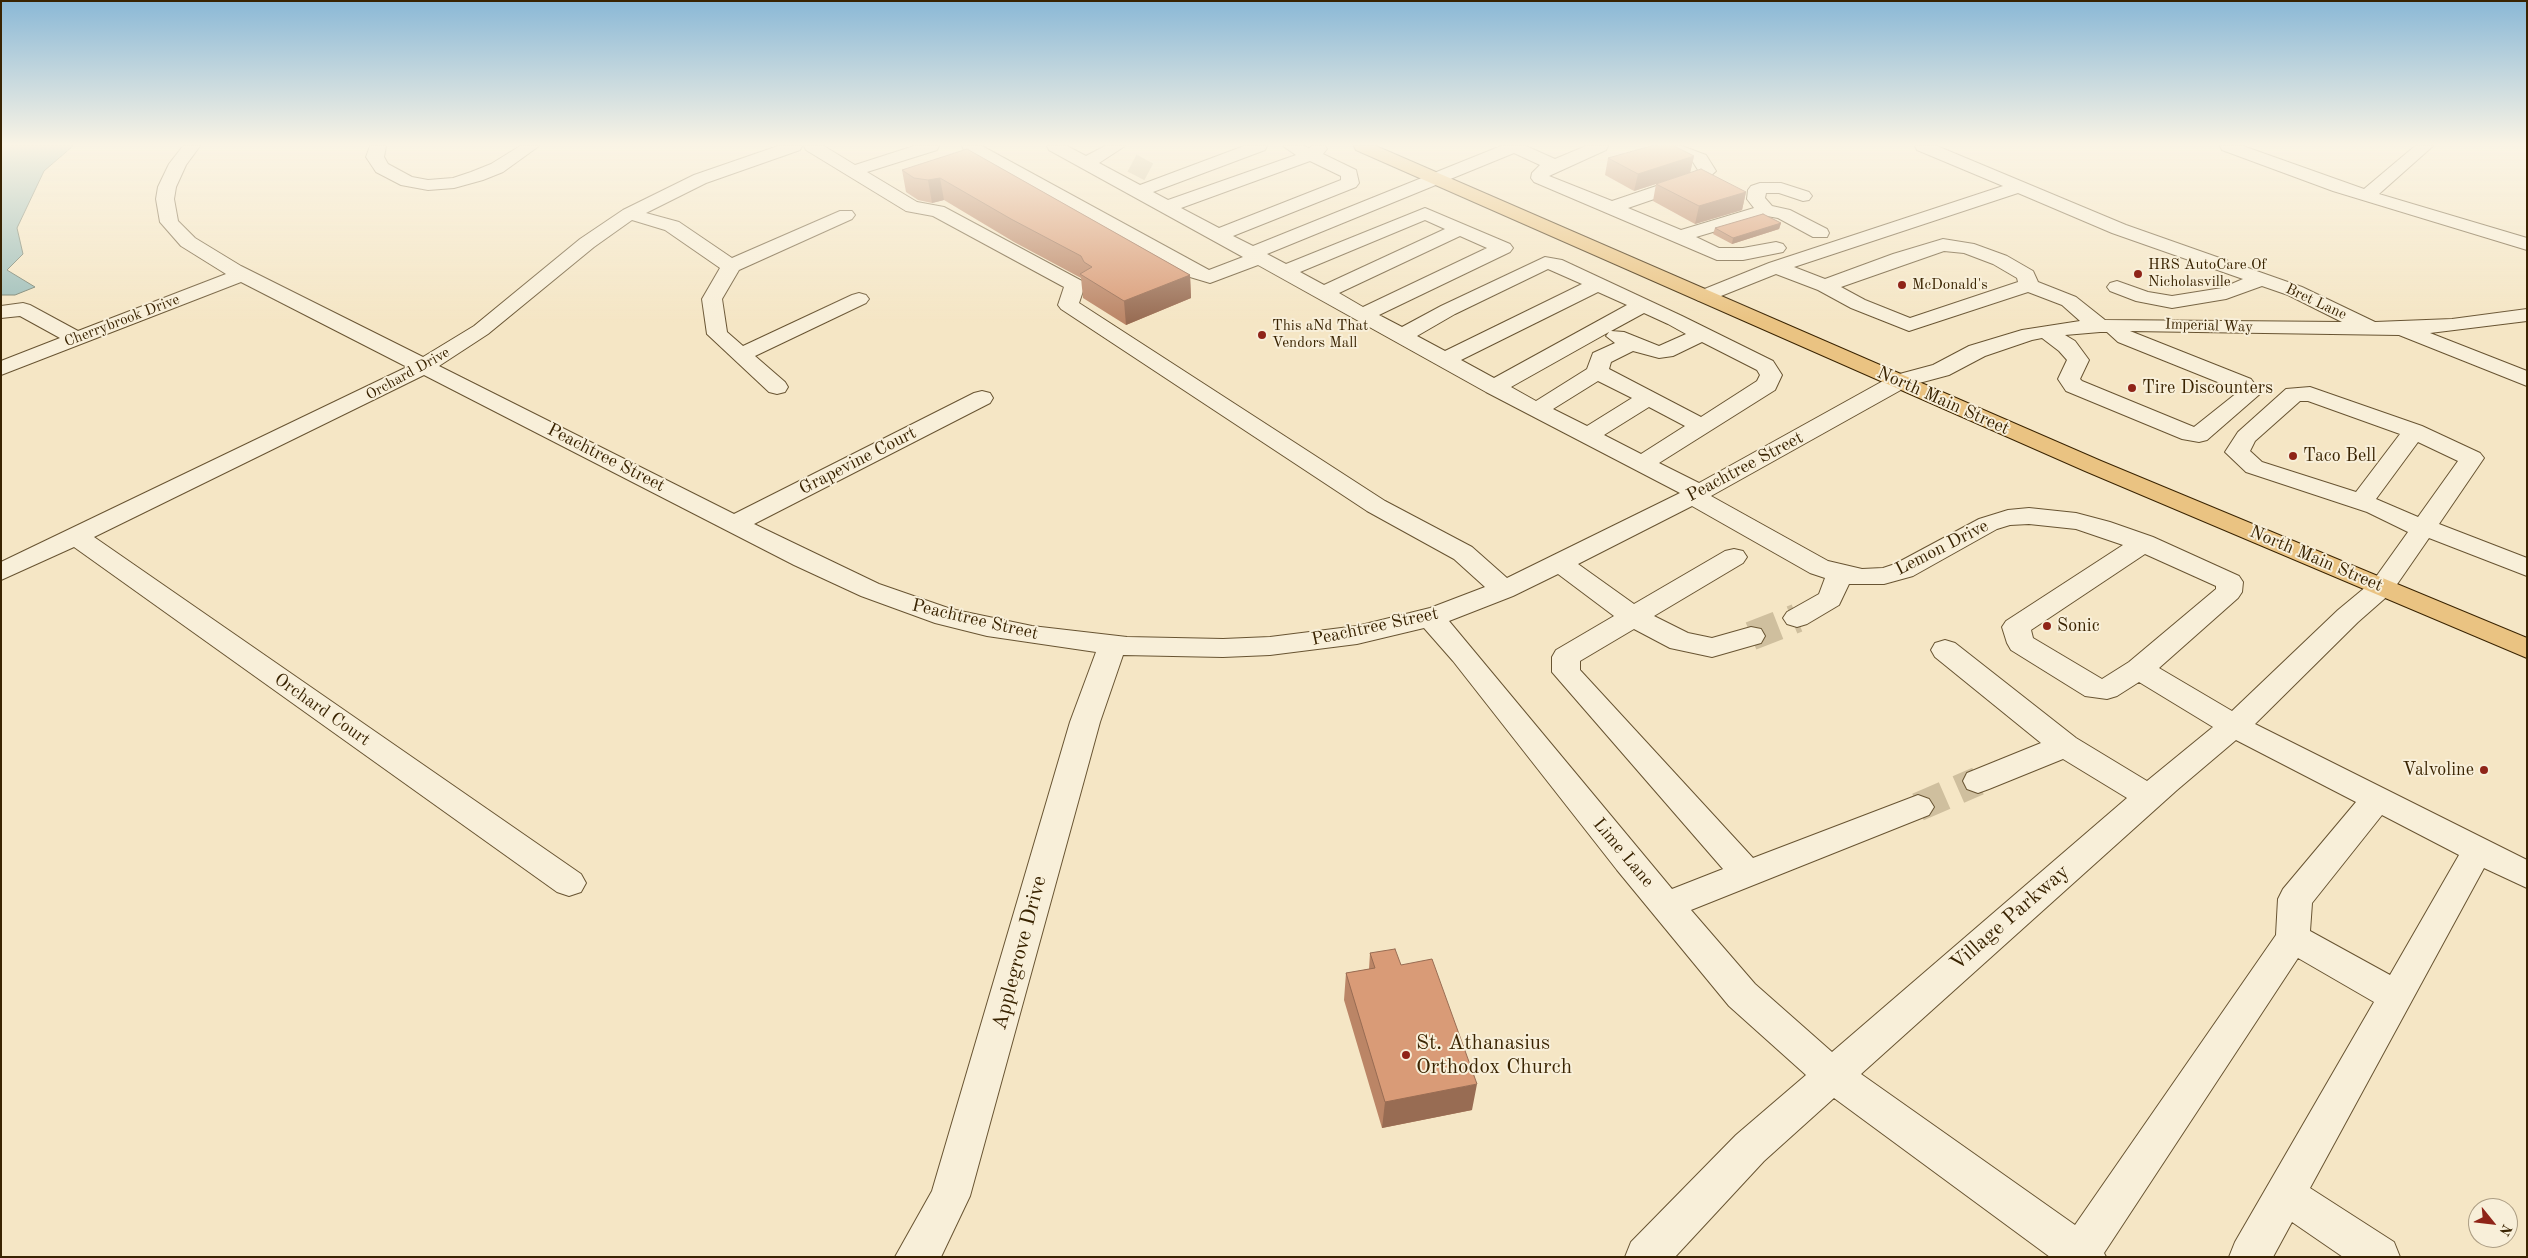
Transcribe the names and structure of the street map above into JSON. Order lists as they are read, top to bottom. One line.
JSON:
{"streets":{"main road":["North Main Street"],"street":["Bret Lane","Cherrybrook Drive","Imperial Way","Orchard Drive","Peachtree Street","Grapevine Court","Lemon Drive","Orchard Court","Lime Lane","Village Parkway","Applegrove Drive"]},"crossings":[["Bret Lane","Imperial Way"],["Cherrybrook Drive","Peachtree Street"],["Imperial Way","North Main Street"],["Imperial Way","Peachtree Street"],["Orchard Drive","Peachtree Street"],["Orchard Drive","Orchard Court"],["North Main Street","Peachtree Street"],["North Main Street","Village Parkway"],["Peachtree Street","Grapevine Court"],["Peachtree Street","Lemon Drive"],["Peachtree Street","Lime Lane"],["Peachtree Street","Applegrove Drive"],["Lime Lane","Village Parkway"]],"places":["HRS AutoCare Of Nicholasville","McDonald's","This aNd That Vendors Mall","Tire Discounters","Taco Bell","Sonic","Valvoline","St. Athanasius Orthodox Church"],"north":"bottom right"}
